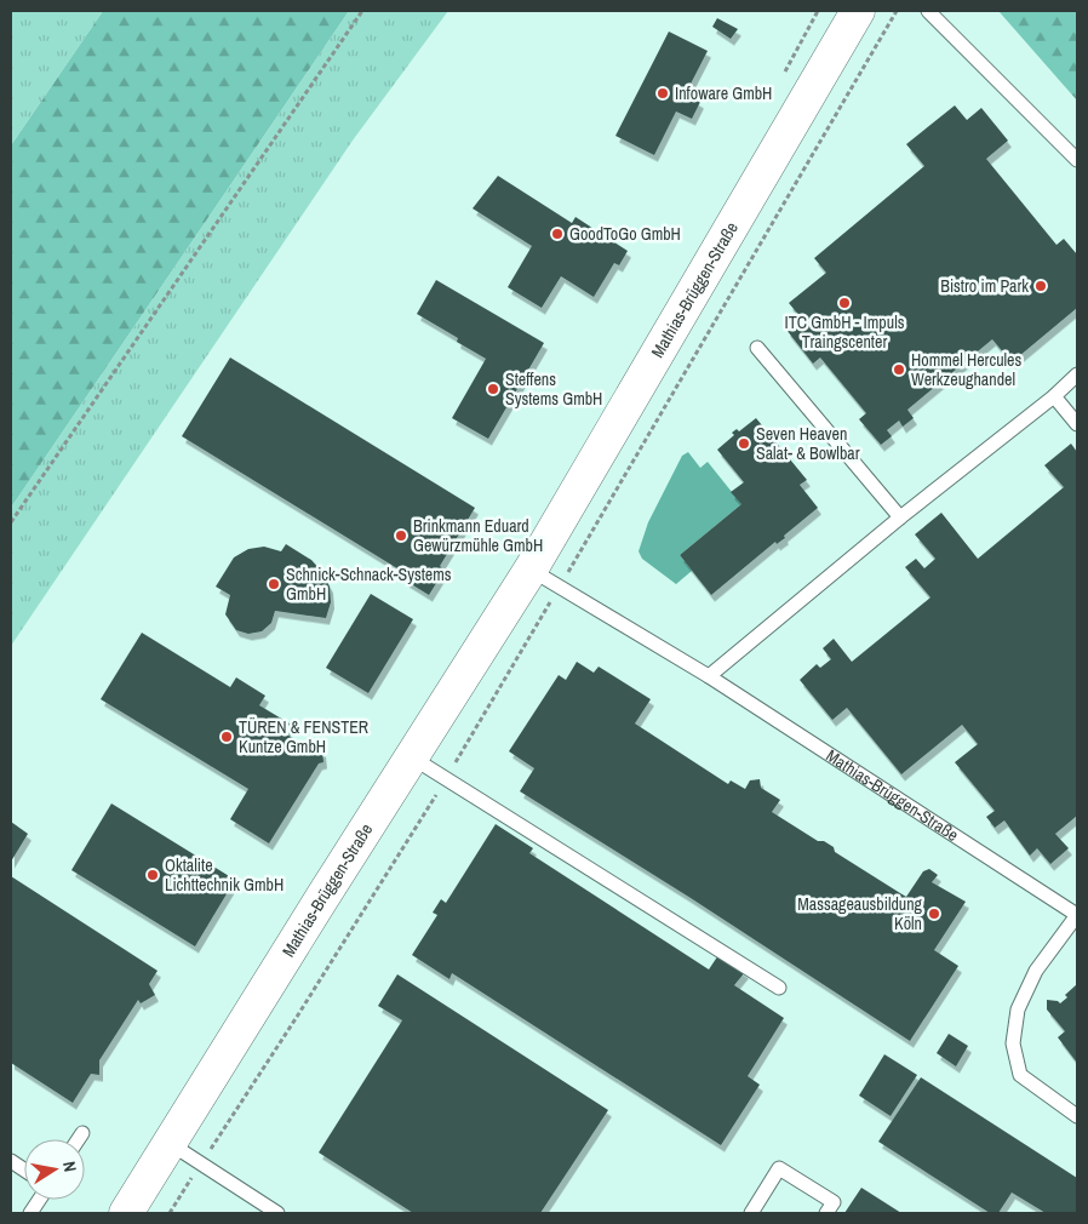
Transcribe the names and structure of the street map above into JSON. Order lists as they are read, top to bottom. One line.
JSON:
{"streets":{"street":["Mathias-Brüggen-Straße"]},"places":["Infoware GmbH","GoodToGo GmbH","Bistro im Park","ITC GmbH - Impuls Traingscenter","Hommel Hercules Werkzeughandel","Steffens Systems GmbH","Seven Heaven Salat- & Bowlbar","Brinkmann Eduard Gewürzmühle GmbH","Schnick-Schnack-Systems GmbH","TÜREN & FENSTER Kuntze GmbH","Oktalite Lichttechnik GmbH","Massageausbildung Köln"],"north":"right"}
